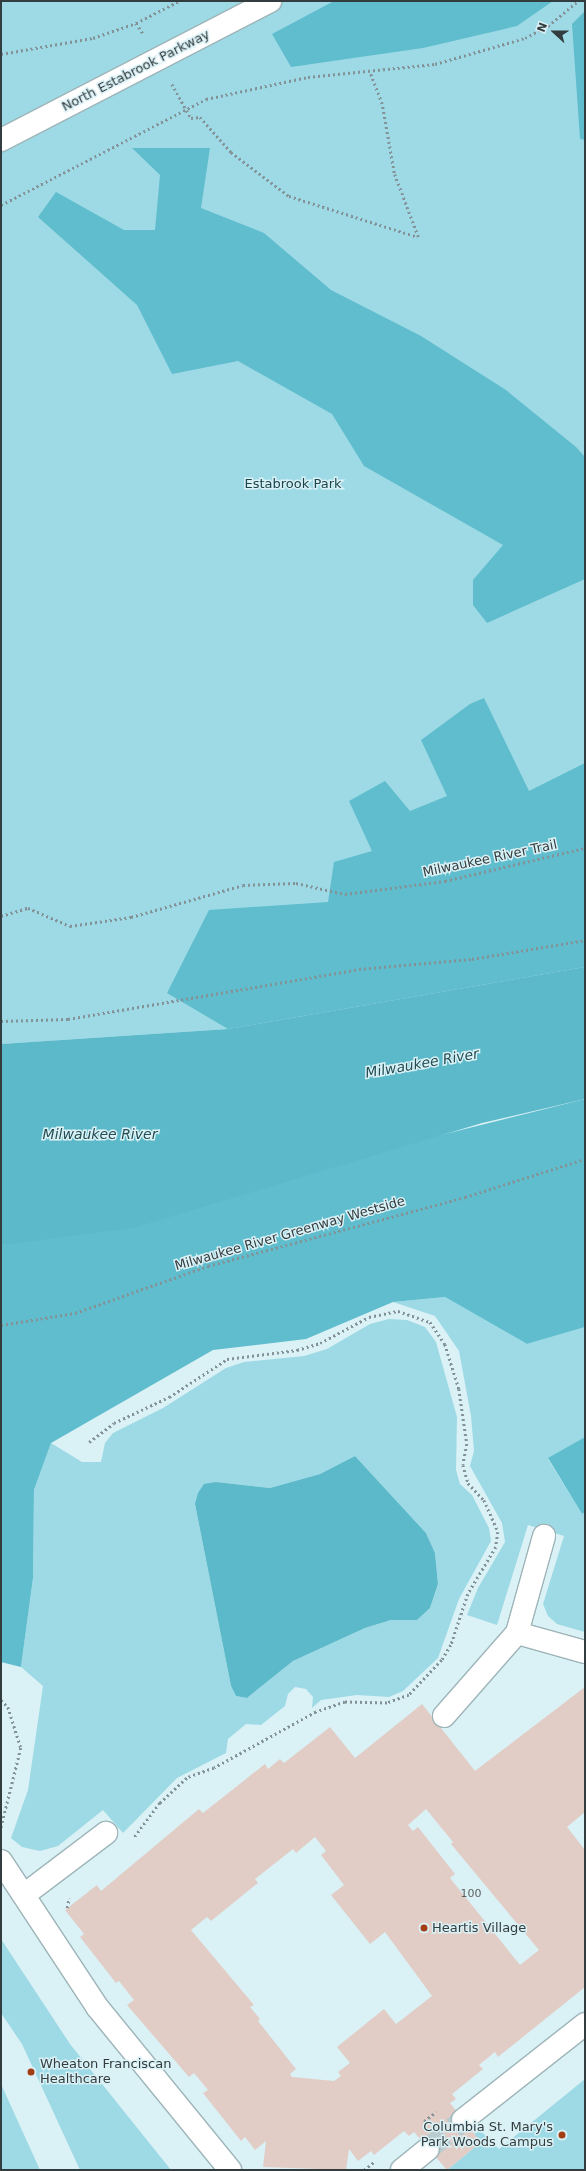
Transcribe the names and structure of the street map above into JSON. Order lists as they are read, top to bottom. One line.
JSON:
{"streets":{"street":["North Estabrook Parkway"],"path":["Milwaukee River Trail","Milwaukee River Greenway Westside"]},"water":["Milwaukee River"],"parks":["Estabrook Park"],"places":["Heartis Village","Wheaton Franciscan Healthcare","Columbia St. Mary's Park Woods Campus"],"house_numbers":["100"],"north":"left"}
